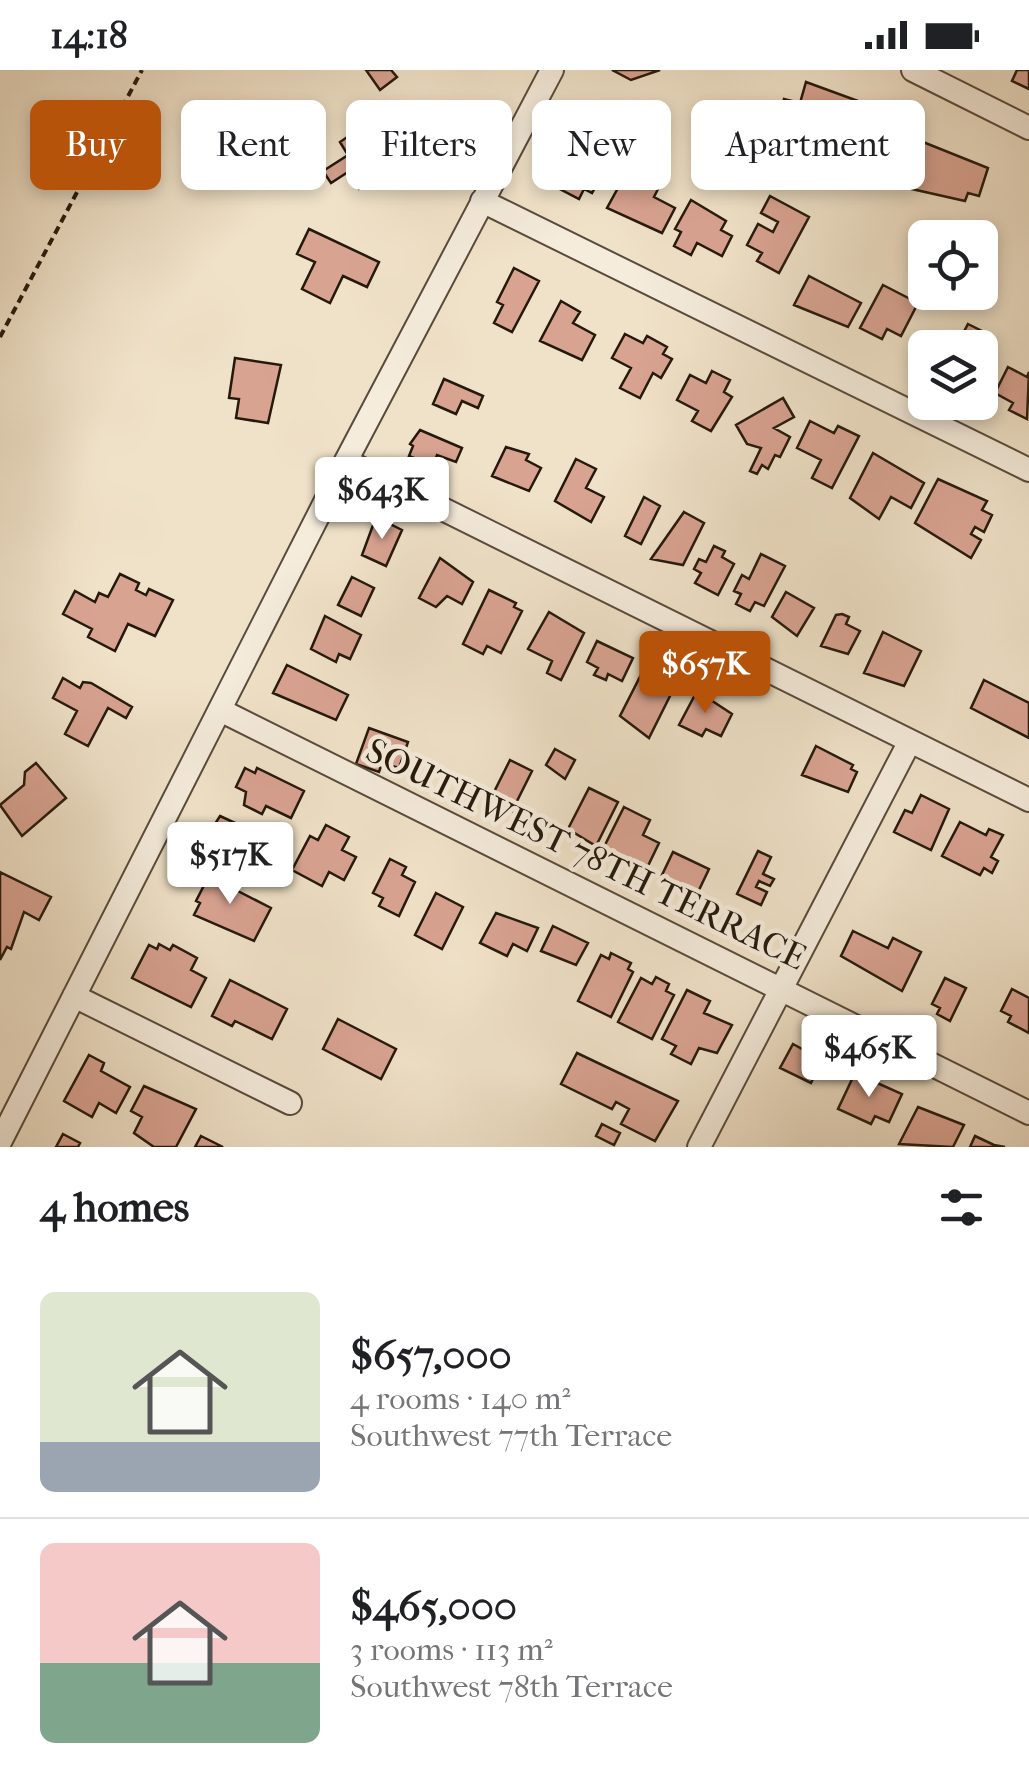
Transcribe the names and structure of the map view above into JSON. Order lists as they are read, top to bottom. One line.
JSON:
{"streets":{"street":["SOUTHWEST 78TH TERRACE"]},"page":{"status":"14:18","chip":["Buy","Rent","Filters","New","Apartment"],"price":["$643K","$657K","$517K","$465K"],"heading":"4 homes","list":[{"name":"$657,000","note":"4 rooms · 140 m² · Southwest 77th Terrace"},{"name":"$465,000","note":"3 rooms · 113 m² · Southwest 78th Terrace"}]}}
